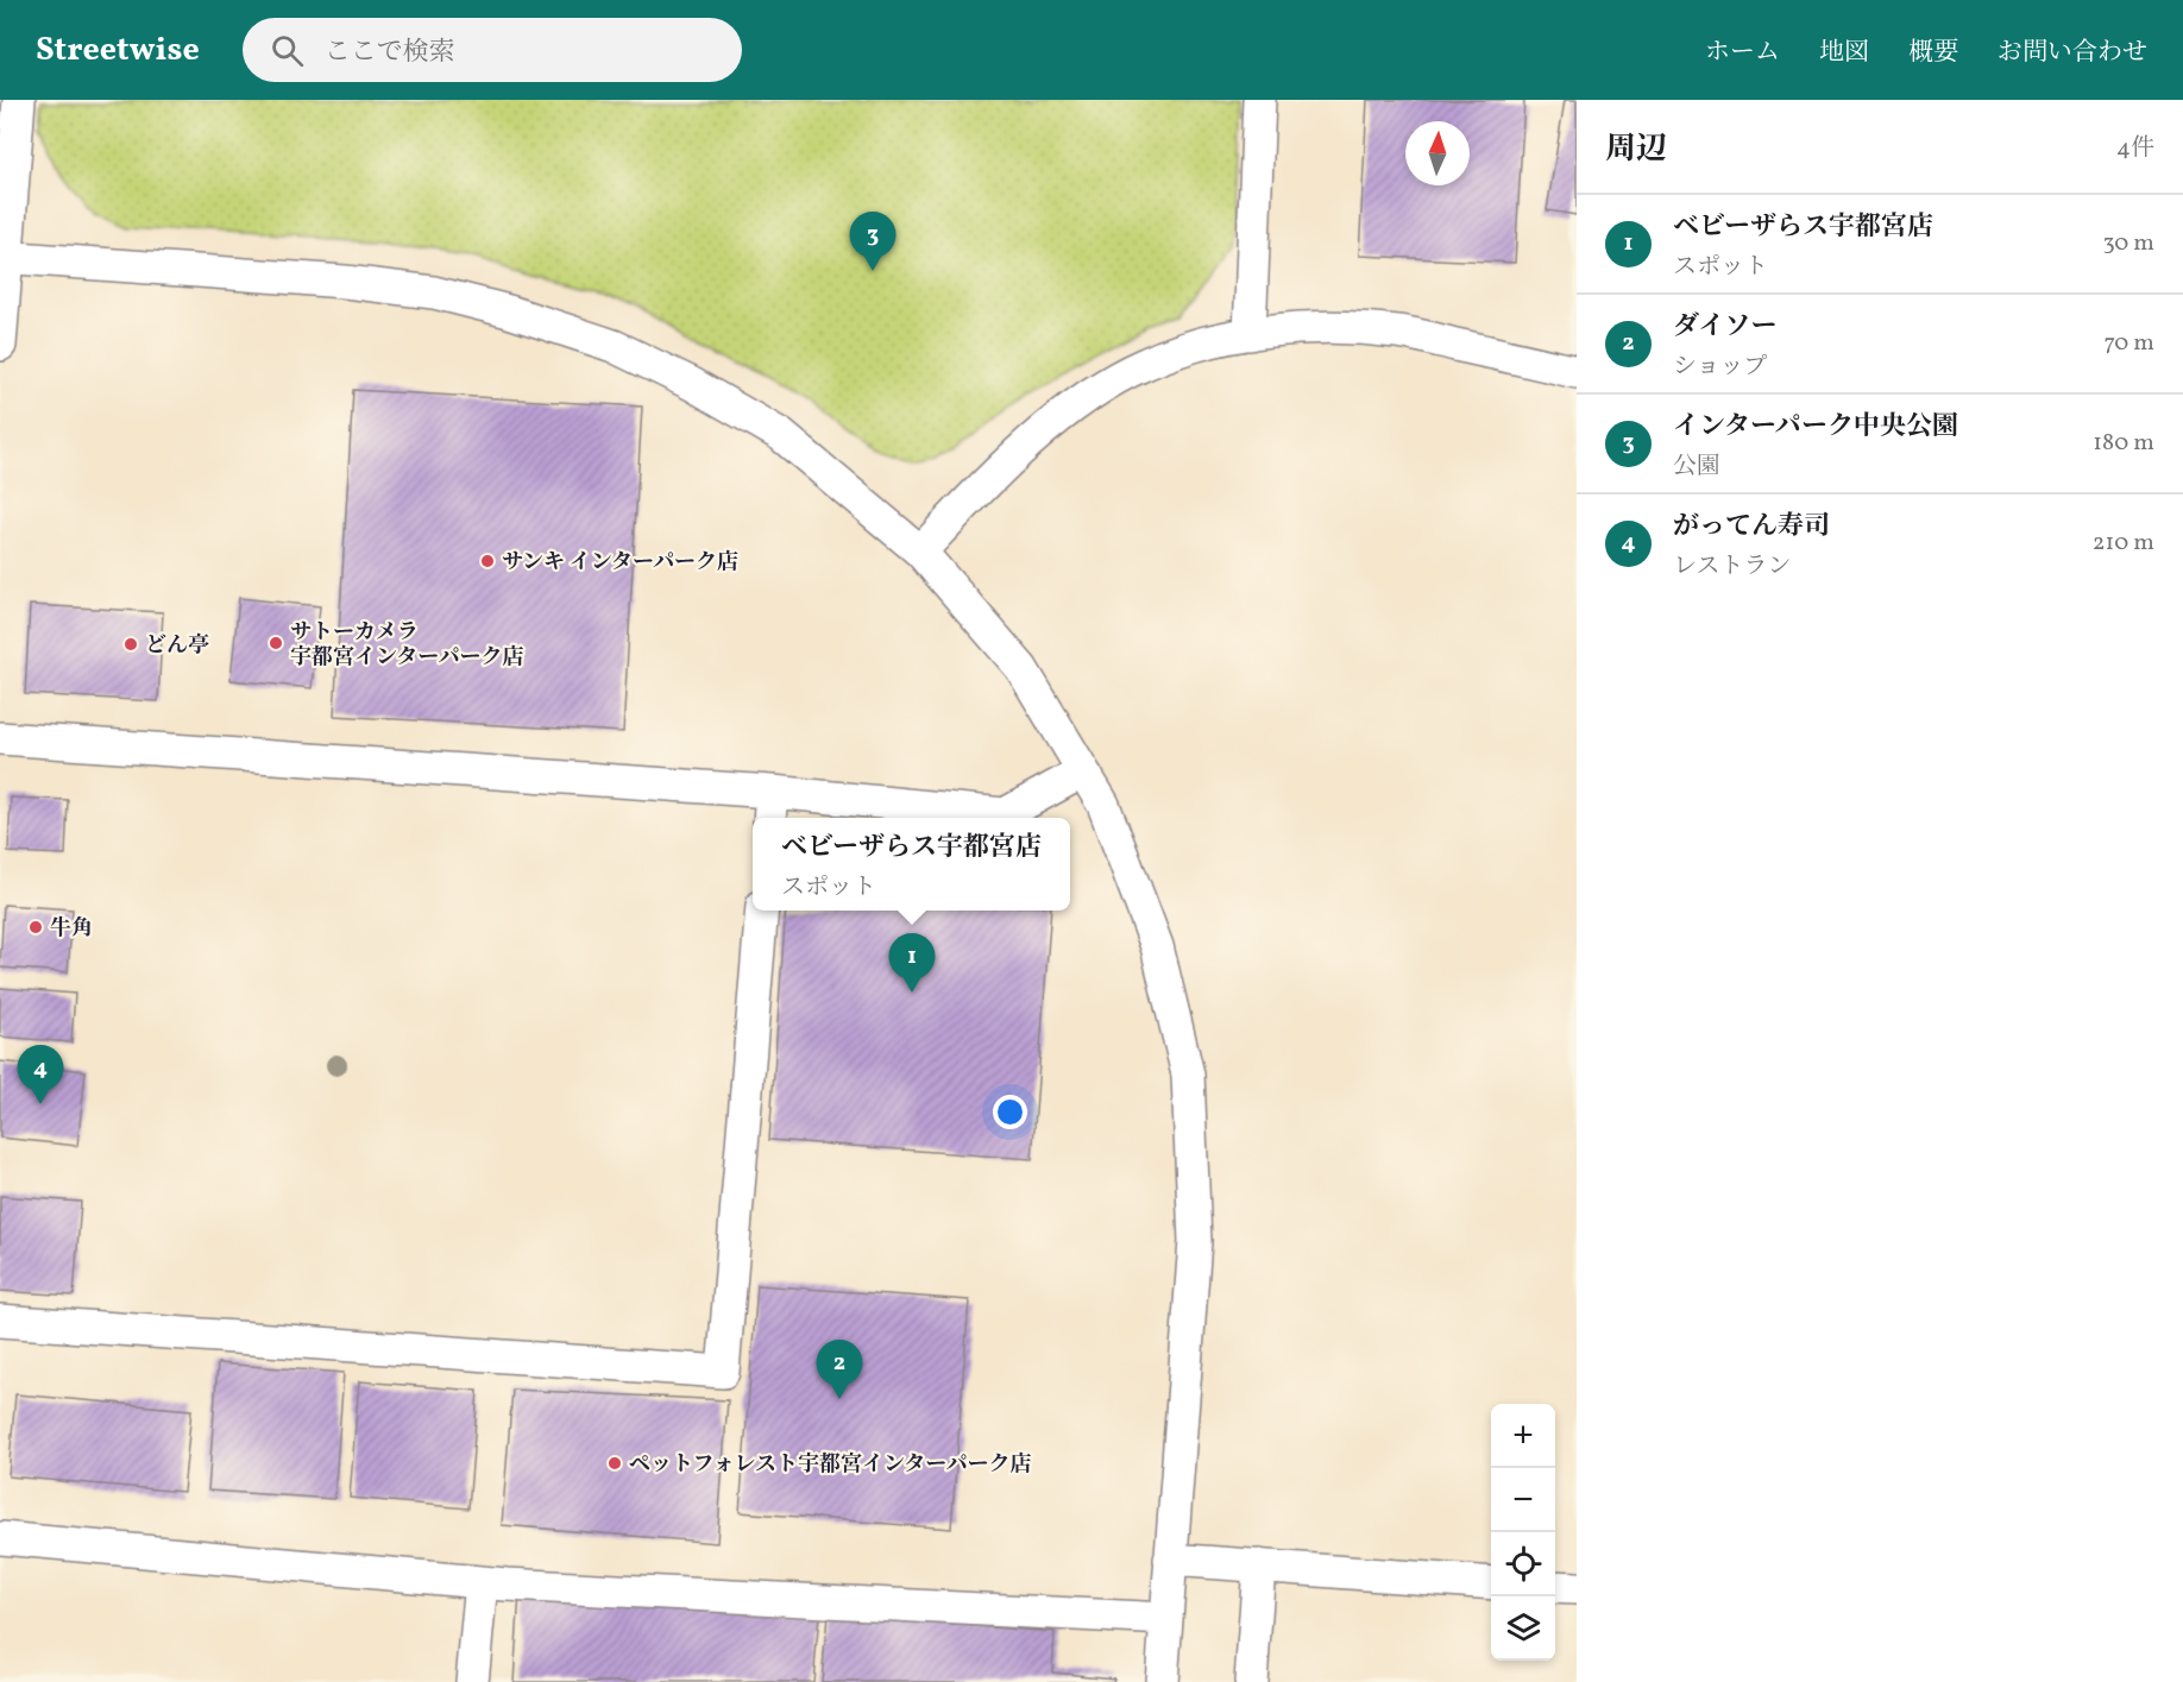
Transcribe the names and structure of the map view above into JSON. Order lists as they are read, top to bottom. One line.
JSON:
{"places":["サンキ インターパーク店","サトーカメラ 宇都宮インターパーク店","どん亭","牛角","ペットフォレスト宇都宮インターパーク店"],"north":"top","page":{"header":"Streetwise","search":"ここで検索","nav":["ホーム","地図","概要","お問い合わせ"],"heading":["周辺","4件"],"list":[{"mark":"1","name":"ベビーザらス宇都宮店","note":"スポット","value":"30 m"},{"mark":"2","name":"ダイソー","note":"ショップ","value":"70 m"},{"mark":"3","name":"インターパーク中央公園","note":"公園","value":"180 m"},{"mark":"4","name":"がってん寿司","note":"レストラン","value":"210 m"}],"pins":["3","1","4","2"],"popup":["ベビーザらス宇都宮店","スポット"],"map_buttons":["+","−"]}}
